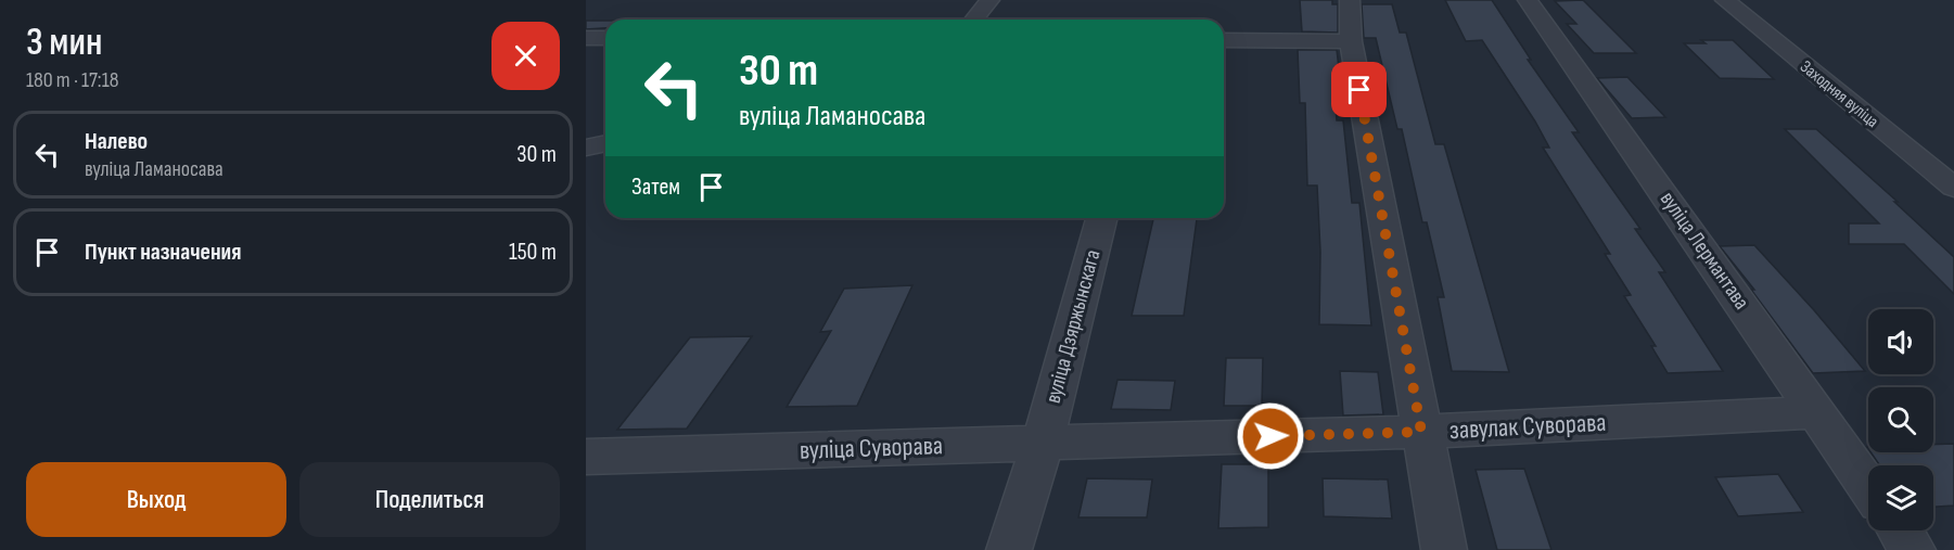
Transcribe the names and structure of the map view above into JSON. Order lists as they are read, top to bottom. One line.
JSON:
{"streets":{"street":["Заходняя вуліца","вуліца Лермантава","вуліца Дзяржынскага","завулак Суворава","вуліца Суворава"]},"crossings":[["вуліца Лермантава","завулак Суворава"],["вуліца Дзяржынскага","завулак Суворава"],["вуліца Дзяржынскага","вуліца Суворава"],["завулак Суворава","вуліца Суворава"]],"page":{"heading":["3 мин","180 m · 17:18"],"turn":["30 m","вуліца Ламаносава"],"list":[{"name":"Налево","note":"вуліца Ламаносава","value":"30 m"},{"name":"Пункт назначения","value":"150 m"}],"then":"Затем","buttons":["Выход","Поделиться"]}}
